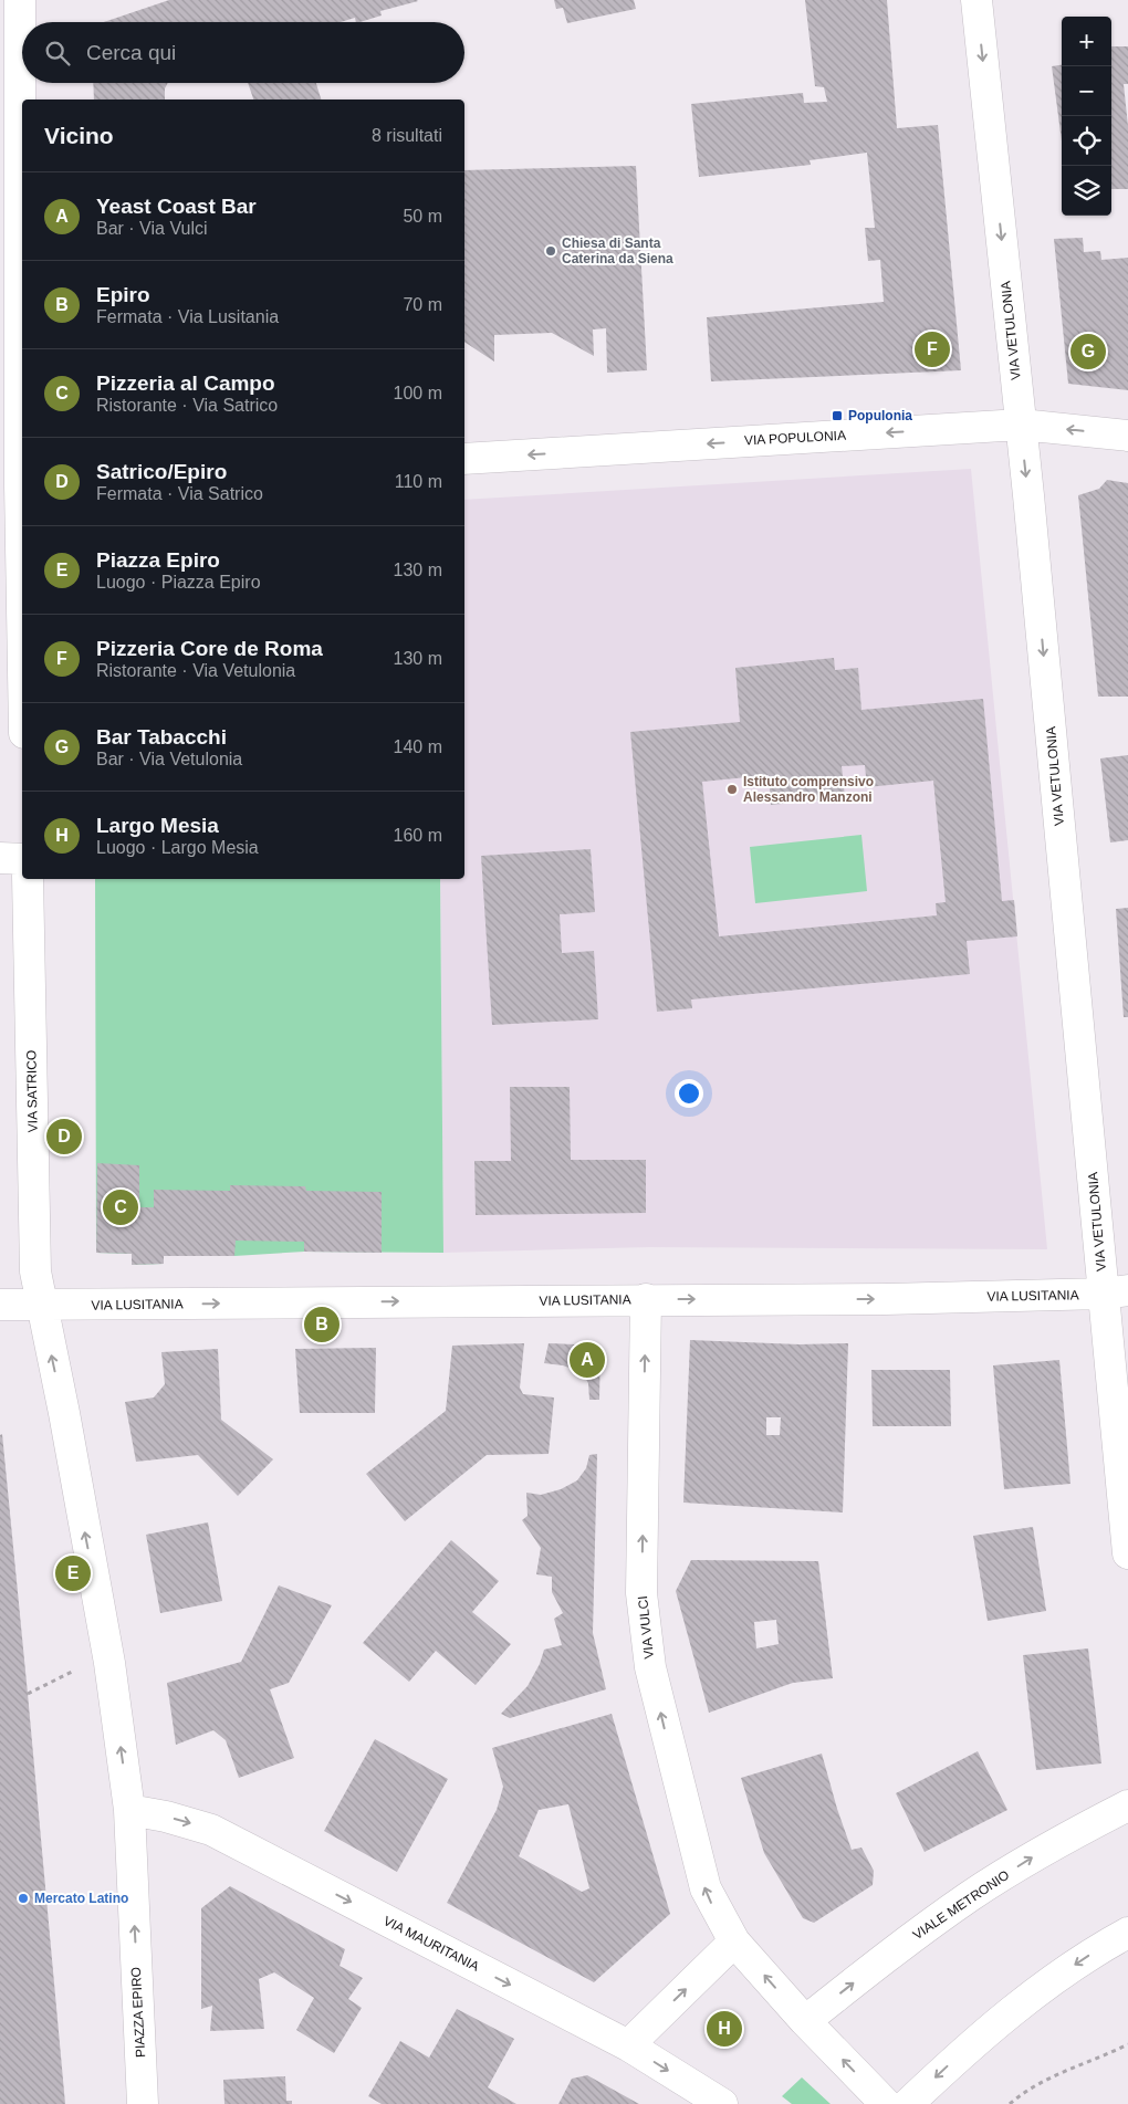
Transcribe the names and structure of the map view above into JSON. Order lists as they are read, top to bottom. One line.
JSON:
{"streets":{"street":["VIA VETULONIA","VIA POPULONIA","VIA SATRICO","VIA LUSITANIA","VIA VULCI","VIALE METRONIO","VIA MAURITANIA","PIAZZA EPIRO"]},"crossings":[["VIA VETULONIA","VIA POPULONIA"],["VIA VETULONIA","VIA LUSITANIA"],["VIA SATRICO","VIA LUSITANIA"],["VIA SATRICO","PIAZZA EPIRO"],["VIA LUSITANIA","VIA VULCI"],["VIA LUSITANIA","PIAZZA EPIRO"],["VIA VULCI","VIALE METRONIO"],["VIA MAURITANIA","PIAZZA EPIRO"]],"one_way":["VIA VETULONIA","VIA POPULONIA","VIA LUSITANIA","VIA VULCI","VIA MAURITANIA","PIAZZA EPIRO"],"places":{"other":["Chiesa di Santa Caterina da Siena","Istituto comprensivo Alessandro Manzoni","Mercato Latino"],"transit":["Populonia"]},"page":{"map_buttons":["+","−"],"search":"Cerca qui","heading":["Vicino","8 risultati"],"list":[{"mark":"A","name":"Yeast Coast Bar","note":"Bar · Via Vulci","value":"50 m"},{"mark":"B","name":"Epiro","note":"Fermata · Via Lusitania","value":"70 m"},{"mark":"C","name":"Pizzeria al Campo","note":"Ristorante · Via Satrico","value":"100 m"},{"mark":"D","name":"Satrico/Epiro","note":"Fermata · Via Satrico","value":"110 m"},{"mark":"E","name":"Piazza Epiro","note":"Luogo · Piazza Epiro","value":"130 m"},{"mark":"F","name":"Pizzeria Core de Roma","note":"Ristorante · Via Vetulonia","value":"130 m"},{"mark":"G","name":"Bar Tabacchi","note":"Bar · Via Vetulonia","value":"140 m"},{"mark":"H","name":"Largo Mesia","note":"Luogo · Largo Mesia","value":"160 m"}],"pins":["F","G","D","C","B","A","E","H"]}}
